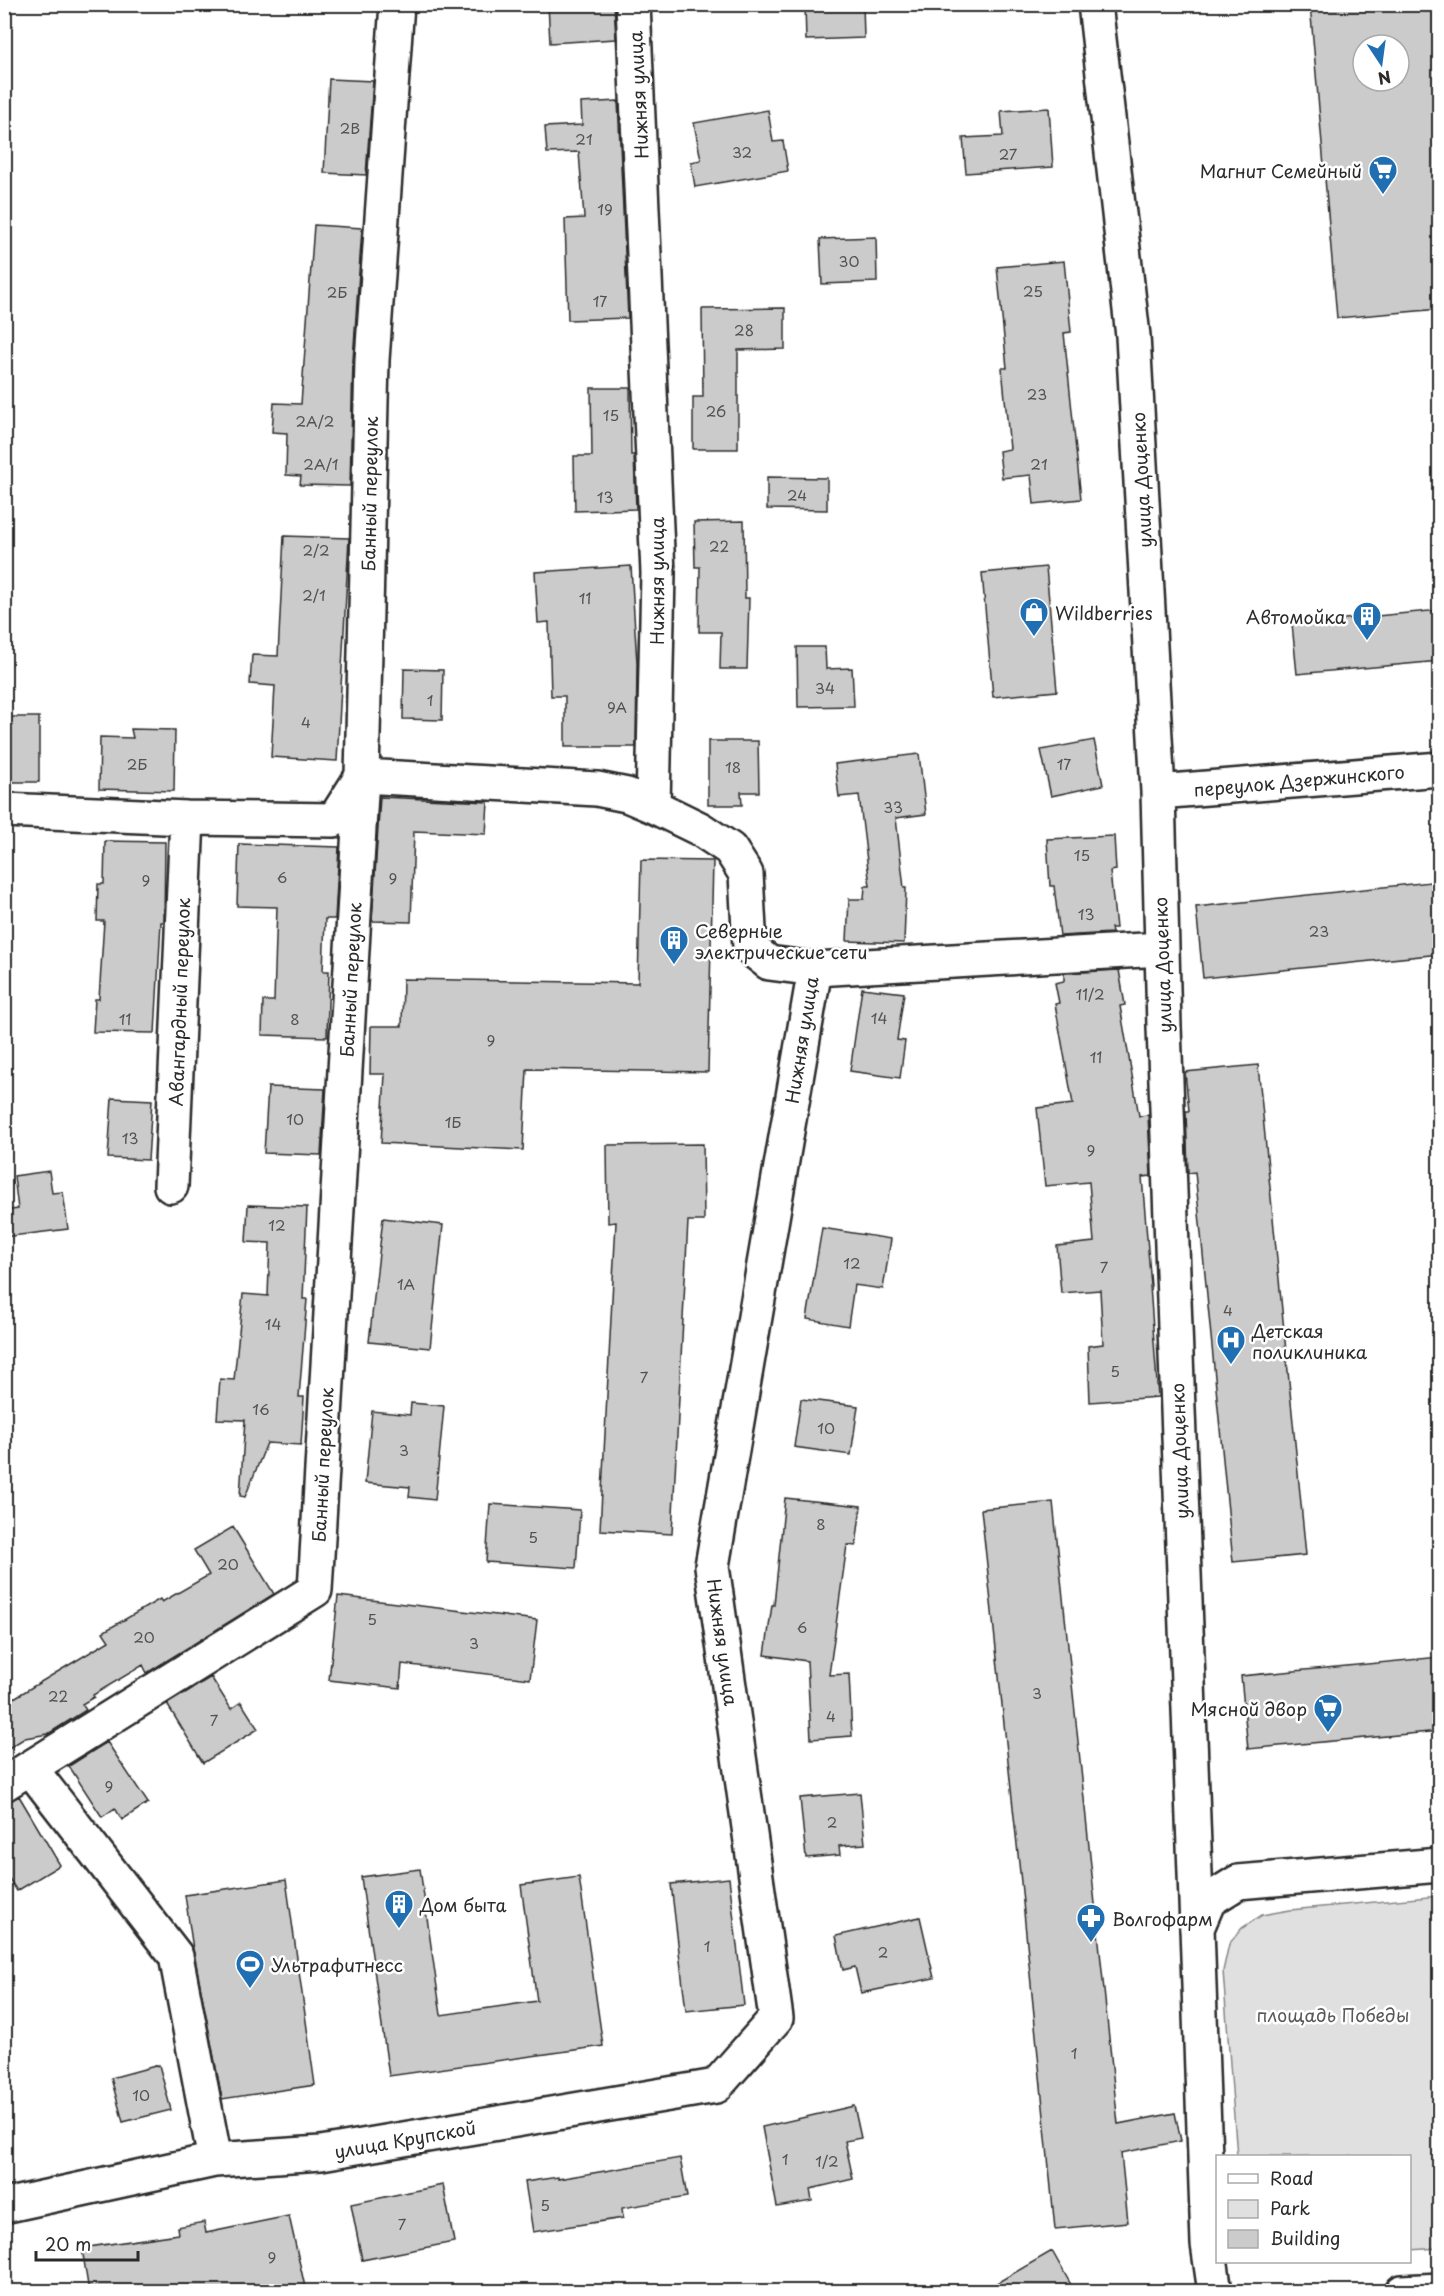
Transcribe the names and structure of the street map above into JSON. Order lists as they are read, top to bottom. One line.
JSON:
{"streets":{"street":["Нижняя улица","улица Доценко","Банный переулок","переулок Дзержинского","Авангардный переулок","улица Крупской"]},"crossings":[["Нижняя улица","улица Крупской"],["улица Доценко","переулок Дзержинского"]],"parks":["площадь Победы"],"places":{"supermarket":["Магнит Семейный","Мясной двор"],"shop":["Wildberries"],"building":["Автомойка","Северные электрические сети","Дом быта"],"hospital":["Детская поликлиника"],"pharmacy":["Волгофарм"],"sports":["Ультрафитнесс"]},"house_numbers":["2В","21","32","27","19","30","25","2Б","17","28","23","26","15","2А/2","2А/1","21","24","13","22","2/2","2/1","11","34","1","9А","4","2Б","17","18","33","15","6","9","9","13","23","11/2","14","11","8","9","11","10","1Б","13","9","12","12","7","1А","4","14","5","7","16","10","3","8","5","20","5","6","20","3","3","22","4","7","9","2","1","2","1","10","1","1/2","5","7","9"],"legend":["Road","Park","Building"],"scale_bar":"20 m","north":"bottom"}
